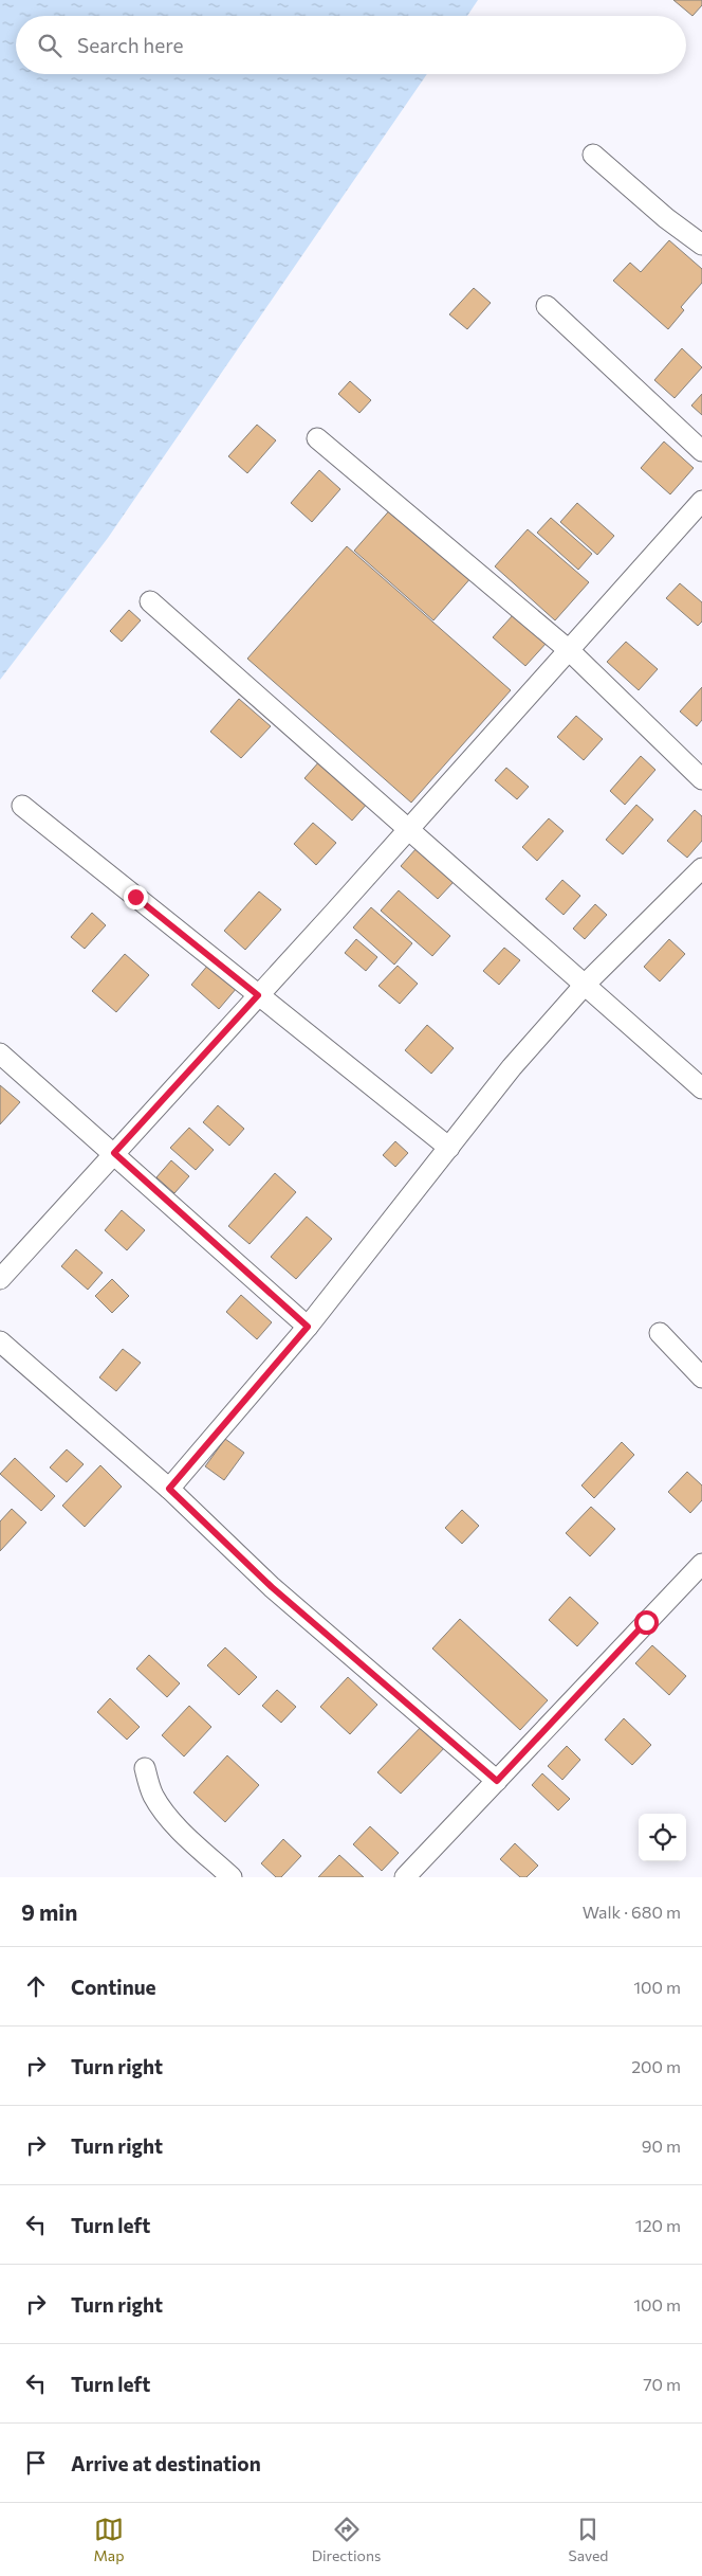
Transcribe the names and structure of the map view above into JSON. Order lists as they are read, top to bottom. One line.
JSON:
{"page":{"search":"Search here","heading":["9 min","Walk · 680 m"],"list":[["Continue","100 m"],["Turn right","200 m"],["Turn right","90 m"],["Turn left","120 m"],["Turn right","100 m"],["Turn left","70 m"],"Arrive at destination"],"nav":["Map","Directions","Saved"]}}
